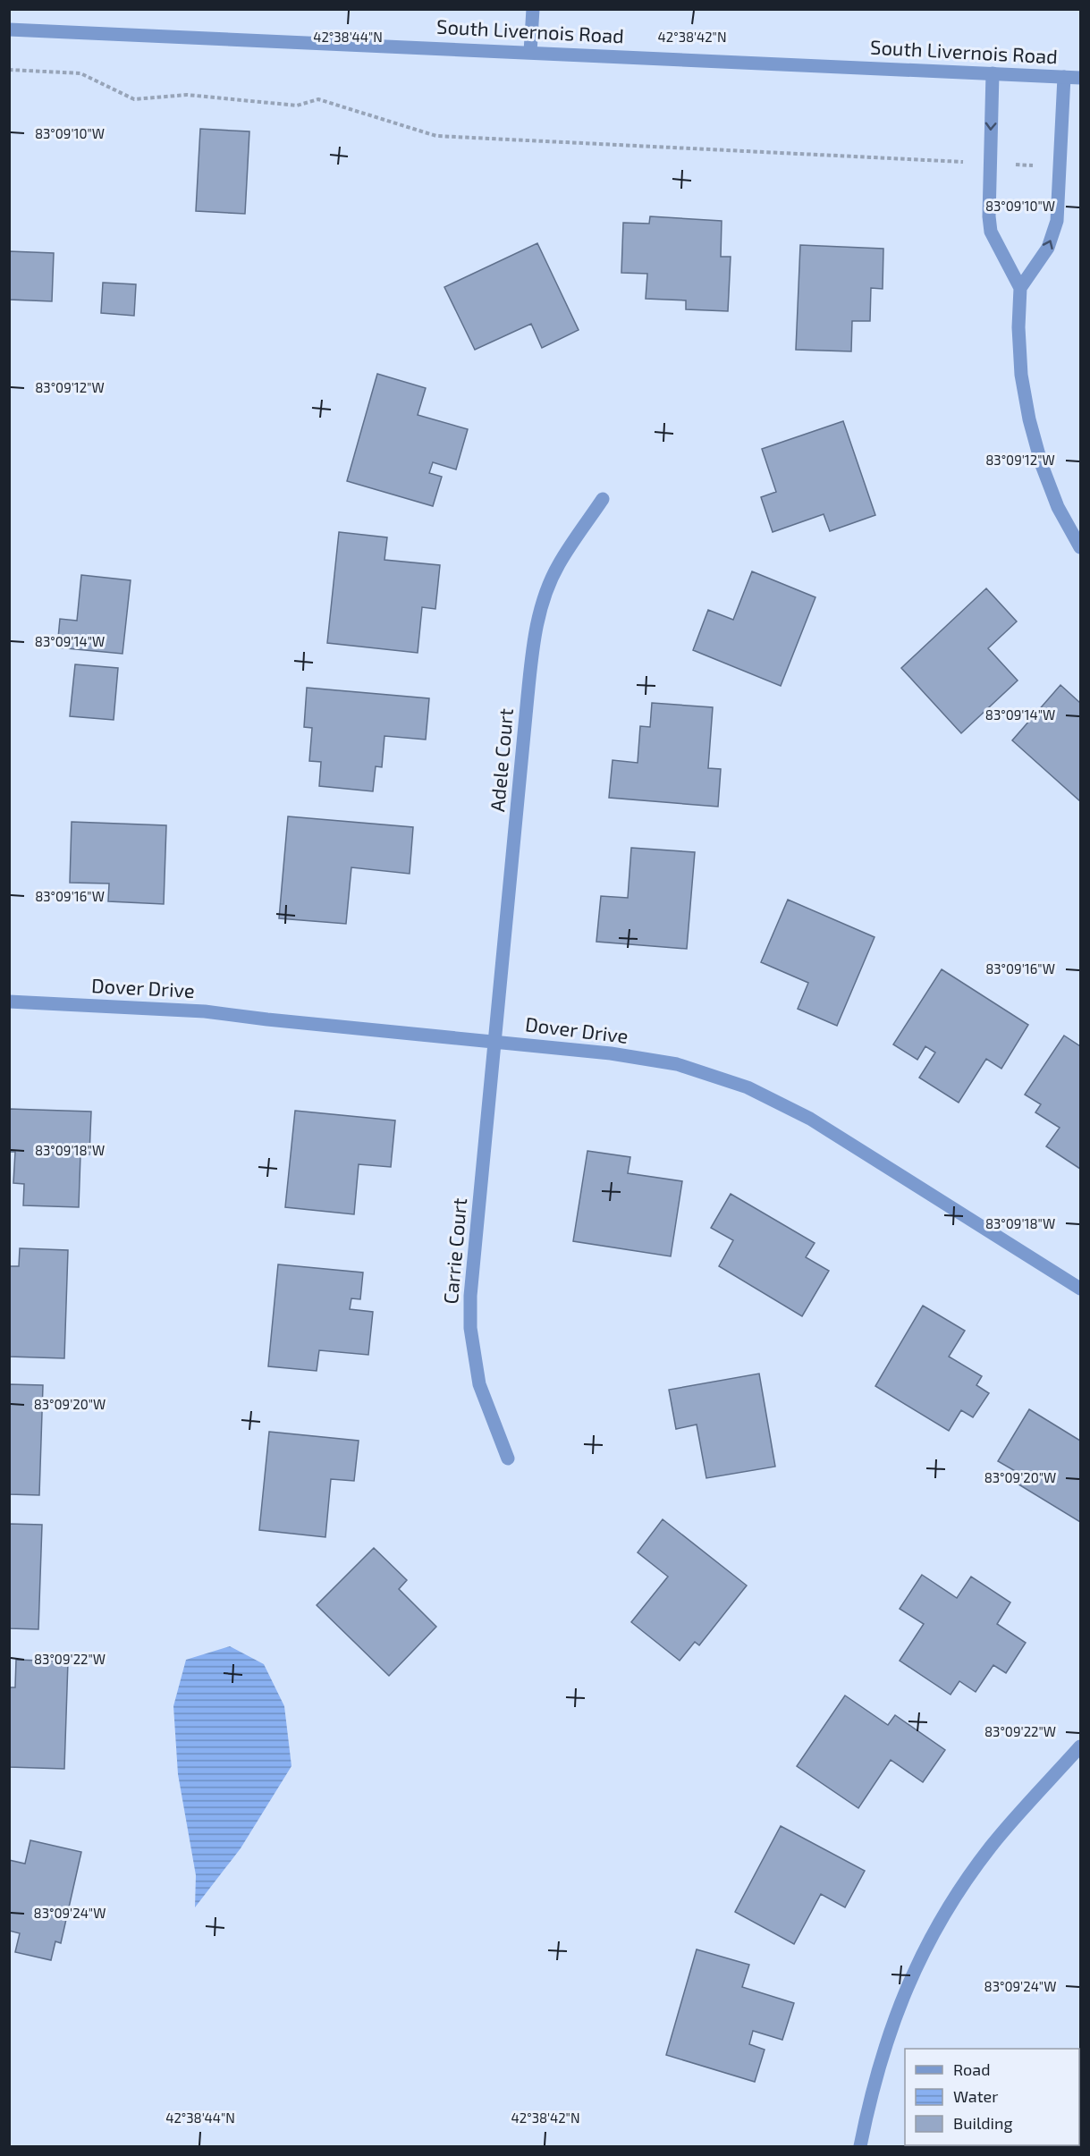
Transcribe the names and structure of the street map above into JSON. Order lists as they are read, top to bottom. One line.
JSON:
{"streets":{"street":["South Livernois Road","Adele Court","Dover Drive","Carrie Court"]},"crossings":[["Adele Court","Dover Drive"],["Adele Court","Carrie Court"],["Dover Drive","Carrie Court"]],"legend":["Road","Water","Building"],"coordinates":["42°38'44\"N","42°38'42\"N","83°09'10\"W","83°09'12\"W","83°09'14\"W","83°09'16\"W","83°09'18\"W","83°09'20\"W","83°09'22\"W","83°09'24\"W"]}
